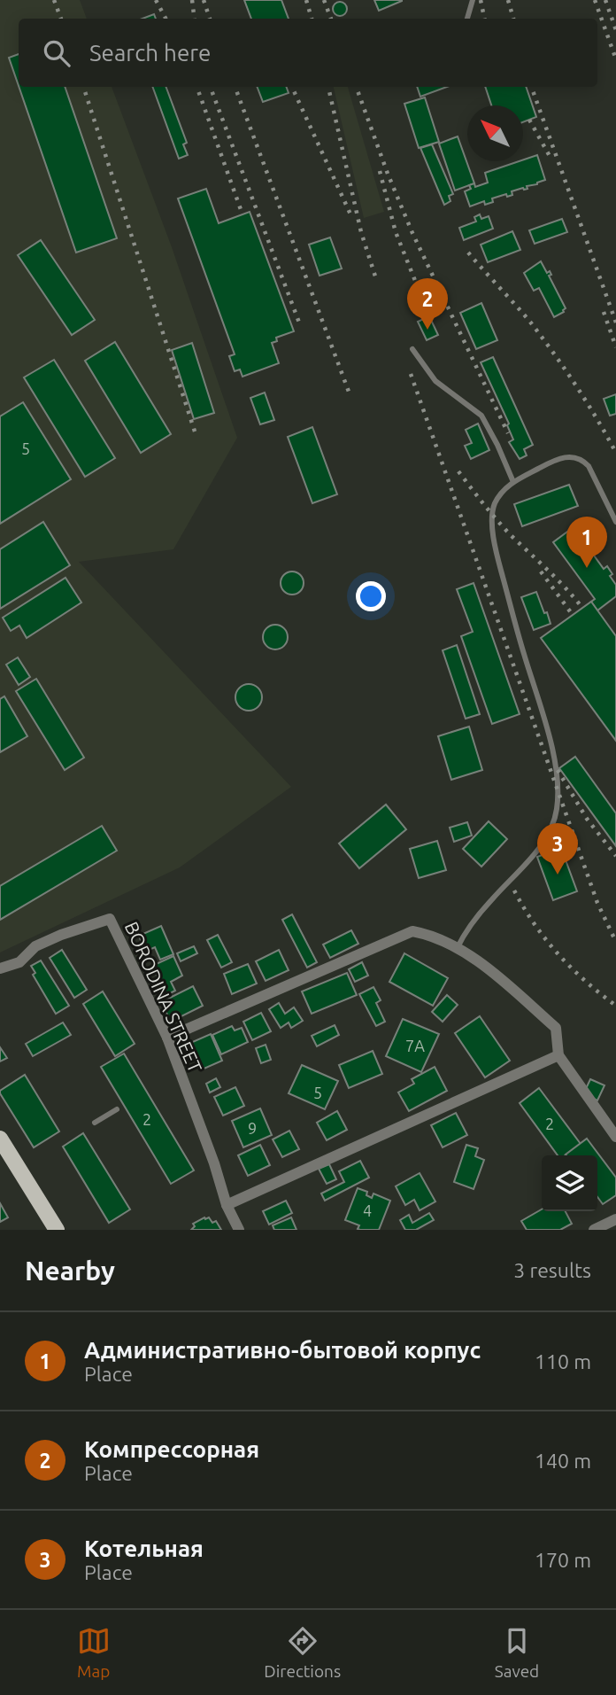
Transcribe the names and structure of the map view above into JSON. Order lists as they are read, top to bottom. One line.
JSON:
{"streets":{"street":["BORODINA STREET"]},"house_numbers":["5","7А","5","2","2","9","4"],"north":"top left","page":{"search":"Search here","pins":["2","1","3"],"heading":["Nearby","3 results"],"list":[{"mark":"1","name":"Административно-бытовой корпус","note":"Place","value":"110 m"},{"mark":"2","name":"Компрессорная","note":"Place","value":"140 m"},{"mark":"3","name":"Котельная","note":"Place","value":"170 m"}],"nav":["Map","Directions","Saved"]}}
